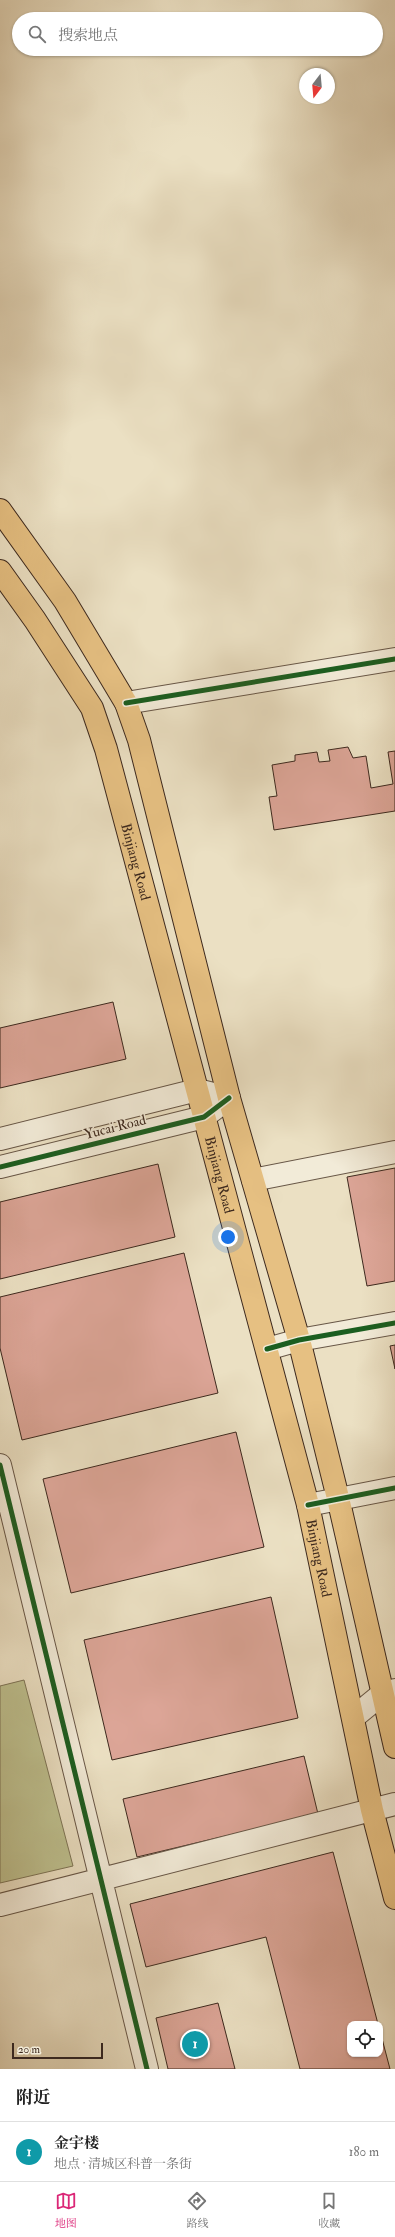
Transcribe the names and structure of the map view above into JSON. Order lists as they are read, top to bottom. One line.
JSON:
{"streets":{"main road":["Binjiang Road"],"street":["Yucai Road"]},"crossings":[["Binjiang Road","Yucai Road"]],"scale_bar":"20 m","north":"bottom","page":{"search":"搜索地点","pins":"1","scale":"20 m","heading":"附近","list":[{"mark":"1","name":"金宇楼","note":"地点 · 清城区科普一条街","value":"180 m"}],"nav":["地图","路线","收藏"]}}
